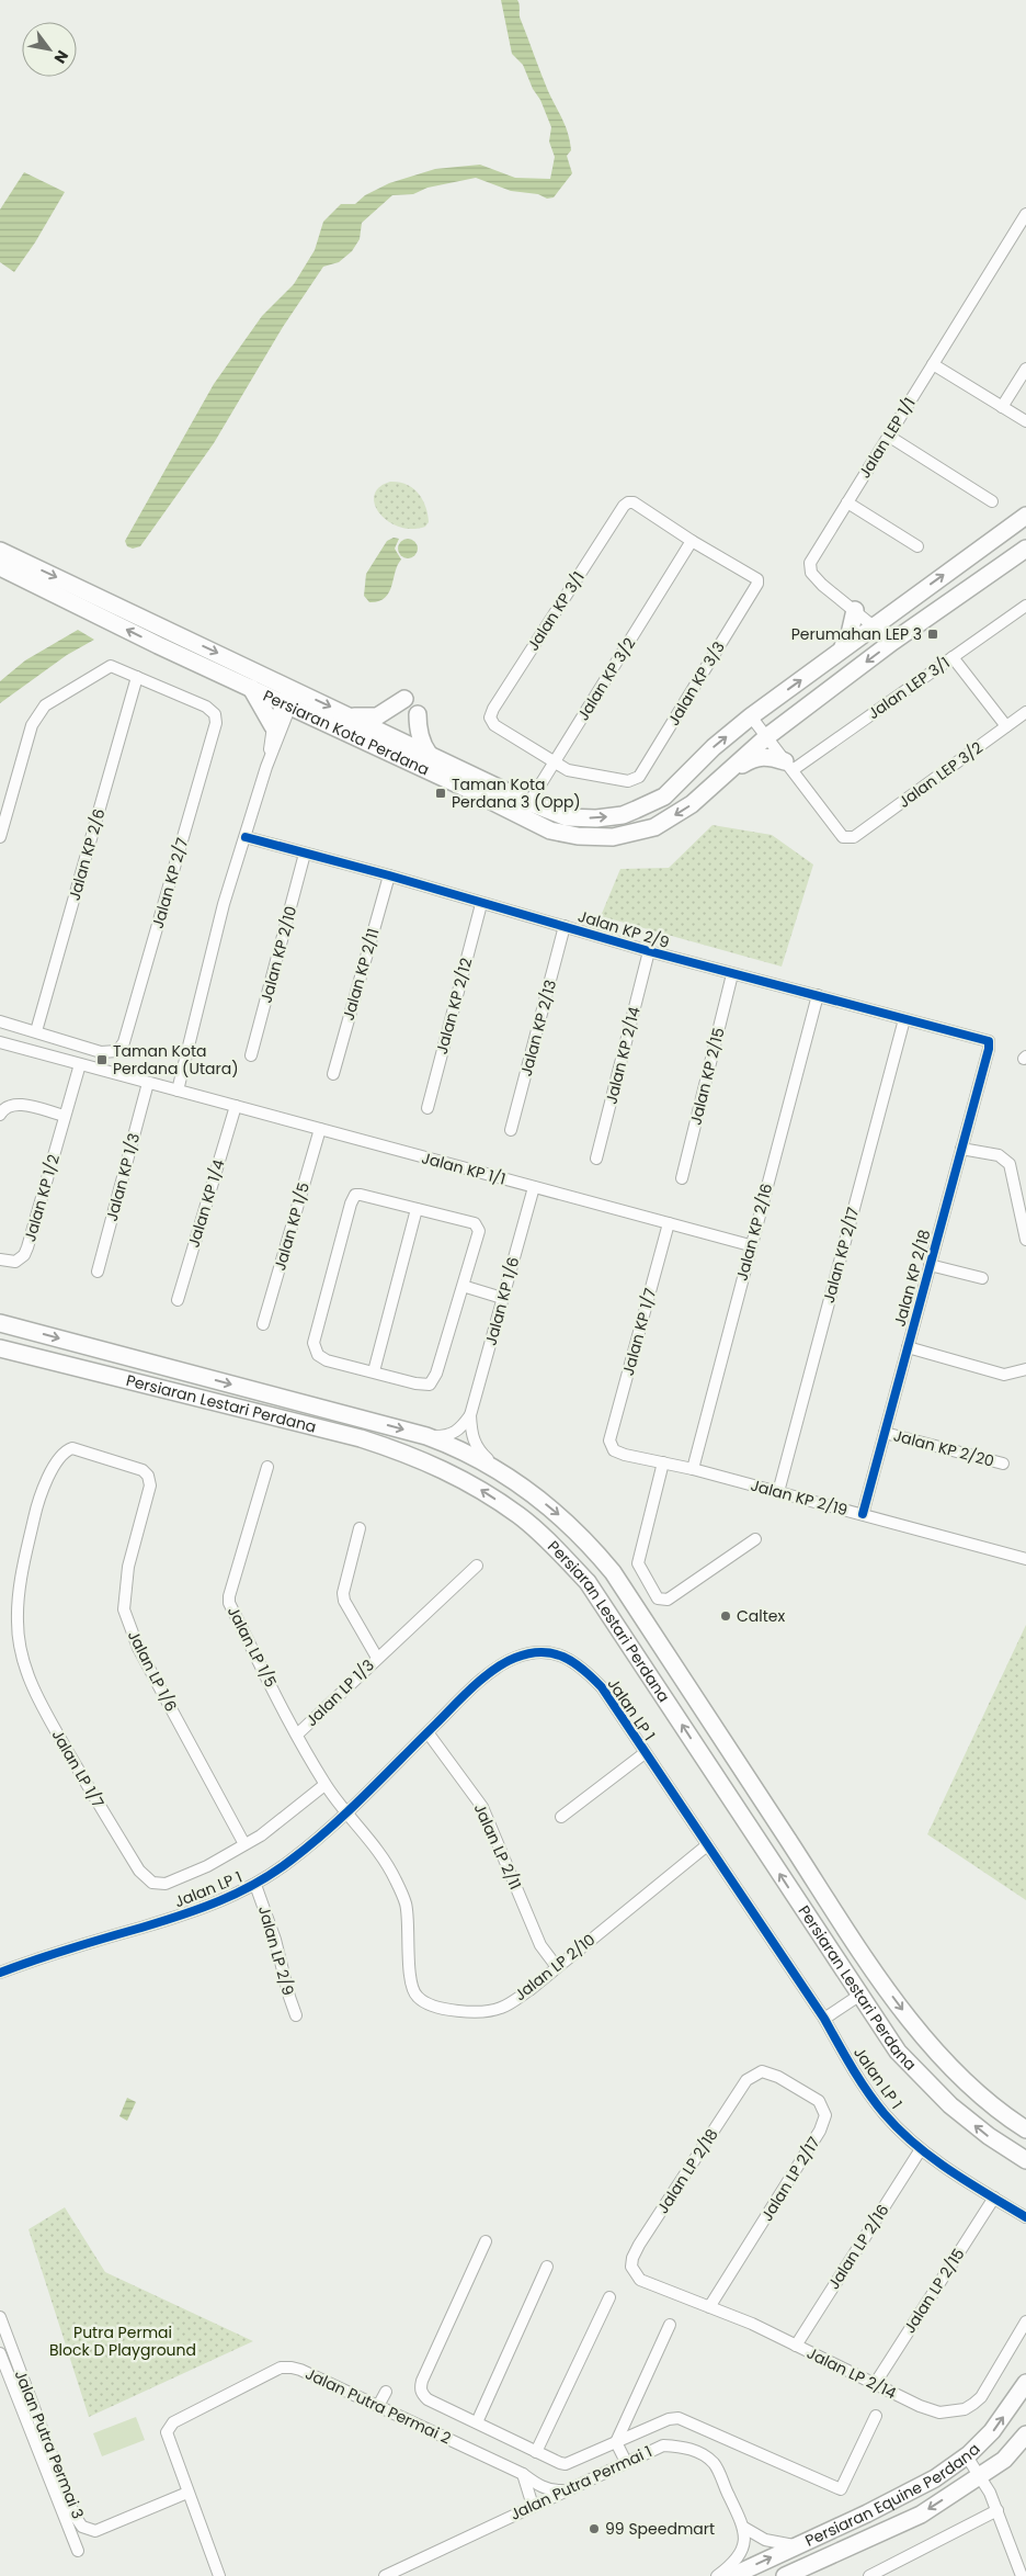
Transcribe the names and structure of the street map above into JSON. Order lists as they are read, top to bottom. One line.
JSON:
{"streets":{"street":["Jalan LEP 1/1","Jalan KP 3/1","Jalan KP 3/2","Jalan KP 3/3","Jalan LEP 3/1","Persiaran Kota Perdana","Jalan LEP 3/2","Jalan KP 2/6","Jalan KP 2/7","Jalan KP 2/9","Jalan KP 2/10","Jalan KP 2/11","Jalan KP 2/12","Jalan KP 2/13","Jalan KP 2/14","Jalan KP 2/15","Jalan KP 1/1","Jalan KP 1/3","Jalan KP 1/2","Jalan KP 1/4","Jalan KP 1/5","Jalan KP 2/16","Jalan KP 2/17","Jalan KP 2/18","Jalan KP 1/6","Jalan KP 1/7","Persiaran Lestari Perdana","Jalan KP 2/20","Jalan KP 2/19","Jalan LP 1/5","Jalan LP 1/6","Jalan LP 1/3","Jalan LP 1","Jalan LP 1/7","Jalan LP 2/11","Jalan LP 2/9","Jalan LP 2/10","Jalan LP 2/18","Jalan LP 2/17","Jalan LP 2/16","Jalan LP 2/15","Jalan LP 2/14","Jalan Putra Permai 2","Jalan Putra Permai 3","Jalan Putra Permai 1","Persiaran Equine Perdana"]},"crossings":[["Jalan LEP 1/1","Persiaran Kota Perdana"],["Jalan KP 3/1","Jalan KP 3/2"],["Jalan KP 3/1","Jalan KP 3/3"],["Jalan KP 3/2","Jalan KP 3/3"],["Jalan KP 3/2","Persiaran Kota Perdana"],["Jalan LEP 3/1","Jalan LEP 3/2"],["Jalan KP 2/6","Jalan KP 2/7"],["Jalan KP 2/9","Jalan KP 2/10"],["Jalan KP 2/9","Jalan KP 2/11"],["Jalan KP 2/9","Jalan KP 2/12"],["Jalan KP 2/9","Jalan KP 2/13"],["Jalan KP 2/9","Jalan KP 2/14"],["Jalan KP 2/9","Jalan KP 2/15"],["Jalan KP 2/9","Jalan KP 2/16"],["Jalan KP 2/9","Jalan KP 2/17"],["Jalan KP 2/9","Jalan KP 2/18"],["Jalan KP 1/1","Jalan KP 1/3"],["Jalan KP 1/1","Jalan KP 1/2"],["Jalan KP 1/1","Jalan KP 1/4"],["Jalan KP 1/1","Jalan KP 1/5"],["Jalan KP 1/1","Jalan KP 2/16"],["Jalan KP 1/1","Jalan KP 1/6"],["Jalan KP 1/1","Jalan KP 1/7"],["Jalan KP 2/16","Jalan KP 2/19"],["Jalan KP 2/17","Jalan KP 2/19"],["Jalan KP 2/18","Jalan KP 2/20"],["Jalan KP 2/18","Jalan KP 2/19"],["Jalan KP 1/6","Persiaran Lestari Perdana"],["Jalan KP 1/7","Jalan KP 2/19"],["Jalan LP 1/5","Jalan LP 1/3"],["Jalan LP 1/5","Jalan LP 1"],["Jalan LP 1/5","Jalan LP 1/7"],["Jalan LP 1/5","Jalan LP 2/10"],["Jalan LP 1/6","Jalan LP 1/7"],["Jalan LP 1","Jalan LP 2/11"],["Jalan LP 1","Jalan LP 2/9"],["Jalan LP 1","Jalan LP 2/10"],["Jalan LP 1","Jalan LP 2/16"],["Jalan LP 1","Jalan LP 2/15"],["Jalan LP 2/11","Jalan LP 2/10"],["Jalan LP 2/18","Jalan LP 2/17"],["Jalan LP 2/18","Jalan LP 2/14"],["Jalan LP 2/17","Jalan LP 2/14"],["Jalan LP 2/16","Jalan LP 2/14"],["Jalan LP 2/15","Jalan LP 2/14"],["Jalan Putra Permai 2","Jalan Putra Permai 3"],["Jalan Putra Permai 2","Jalan Putra Permai 1"]],"parks":["Putra Permai Block D Playground"],"places":{"transit":["Perumahan LEP 3","Taman Kota Perdana 3 (Opp)","Taman Kota Perdana (Utara)"],"other":["Caltex","99 Speedmart"]},"north":"bottom right"}
